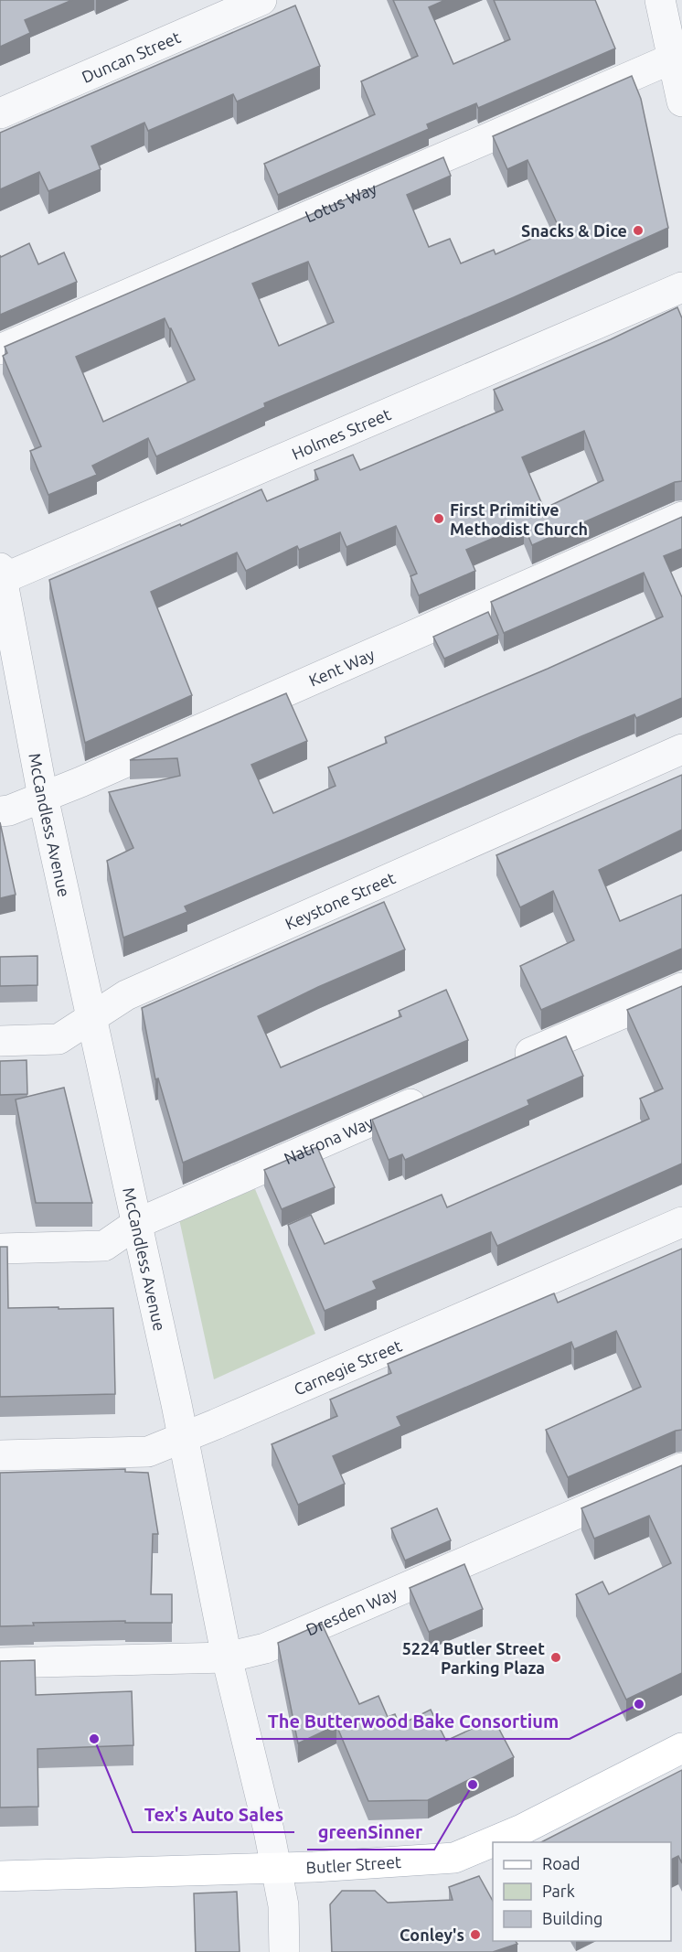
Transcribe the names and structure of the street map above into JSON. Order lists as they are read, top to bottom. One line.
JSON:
{"streets":{"main road":["Butler Street"],"street":["Duncan Street","Lotus Way","Holmes Street","Kent Way","McCandless Avenue","Keystone Street","Natrona Way","Carnegie Street","Dresden Way"]},"crossings":[["Holmes Street","McCandless Avenue"],["Kent Way","McCandless Avenue"],["McCandless Avenue","Keystone Street"],["McCandless Avenue","Natrona Way"],["McCandless Avenue","Carnegie Street"],["McCandless Avenue","Dresden Way"],["McCandless Avenue","Butler Street"]],"places":["Snacks & Dice","First Primitive Methodist Church","5224 Butler Street Parking Plaza","The Butterwood Bake Consortium","Tex's Auto Sales","greenSinner","Conley's"],"legend":["Road","Park","Building"]}
